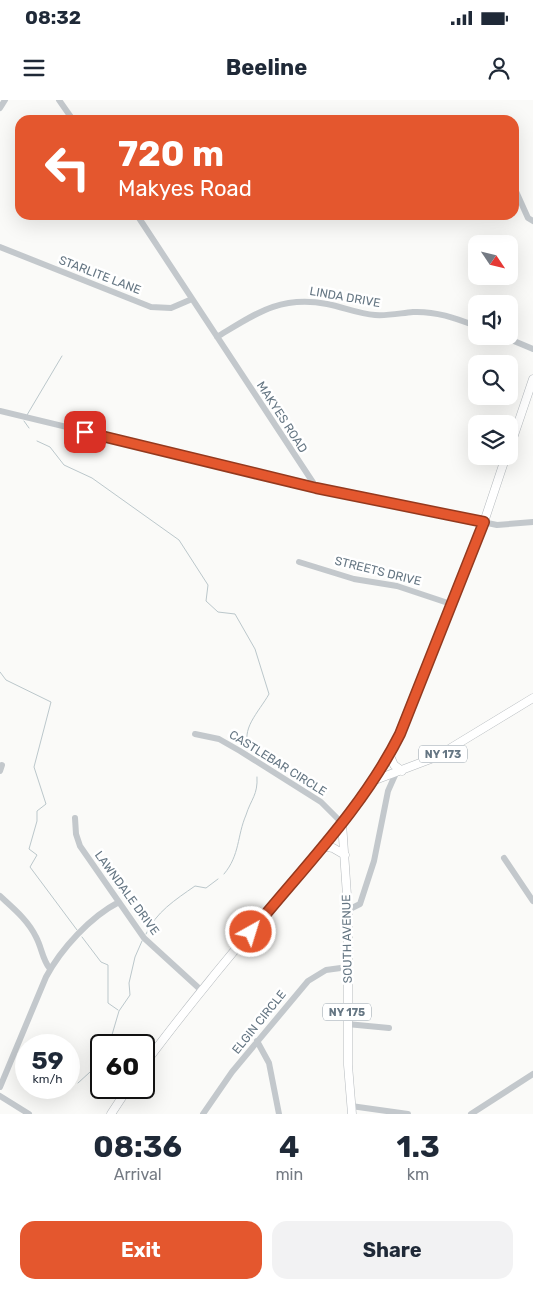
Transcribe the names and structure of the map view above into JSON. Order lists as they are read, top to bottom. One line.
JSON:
{"streets":{"main road":["NY 173","SOUTH AVENUE","NY 175"],"street":["STARLITE LANE","LINDA DRIVE","MAKYES ROAD","STREETS DRIVE","CASTLEBAR CIRCLE","LAWNDALE DRIVE","ELGIN CIRCLE"]},"crossings":[["STARLITE LANE","MAKYES ROAD"],["LINDA DRIVE","MAKYES ROAD"],["CASTLEBAR CIRCLE","SOUTH AVENUE"],["SOUTH AVENUE","ELGIN CIRCLE"]],"north":"bottom right","page":{"status":"08:32","header":"Beeline","turn":["720 m","Makyes Road"],"speed":"59 km/h","limit":"60","eta":["08:36","Arrival","4","min","1.3","km"],"buttons":["Exit","Share"]}}
